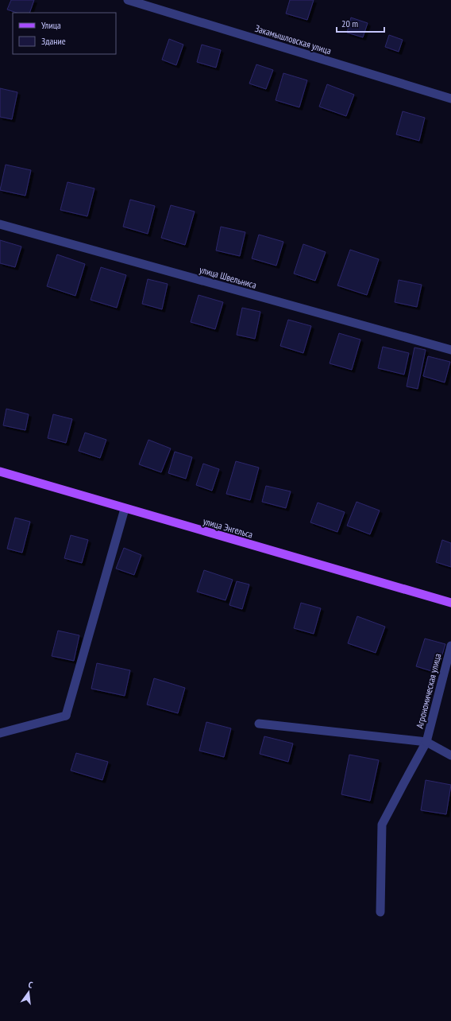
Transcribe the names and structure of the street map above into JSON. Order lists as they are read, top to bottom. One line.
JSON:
{"streets":{"main road":["улица Энгельса"],"street":["Закамышловская улица","улица Швельниса","Агрономическая улица"]},"legend":["Улица","Здание"],"scale_bar":"20 m","north":"top"}
